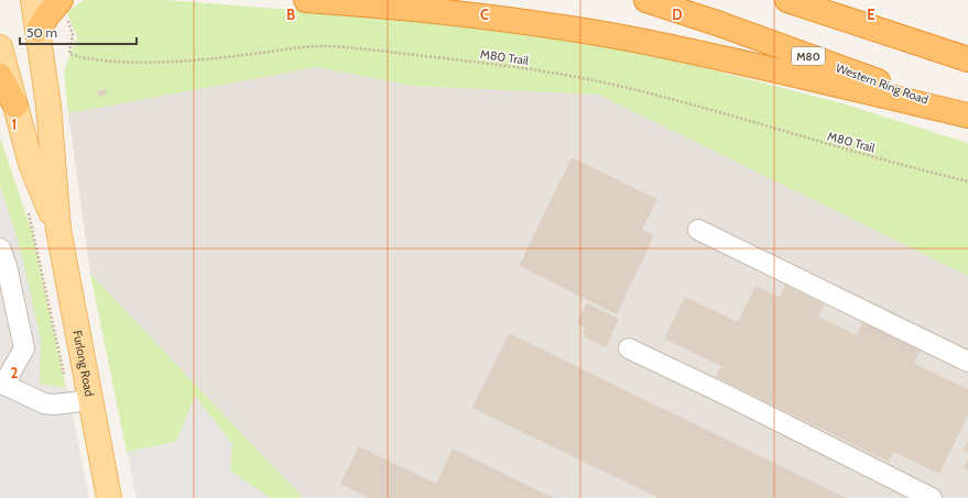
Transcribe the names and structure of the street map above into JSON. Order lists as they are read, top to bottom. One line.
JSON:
{"streets":{"highway":["M80","Western Ring Road"],"main road":["Furlong Road"],"path":["M80 Trail"]},"scale_bar":"50 m","grid":{"columns":["B","C","D","E"],"rows":["1","2"]}}
